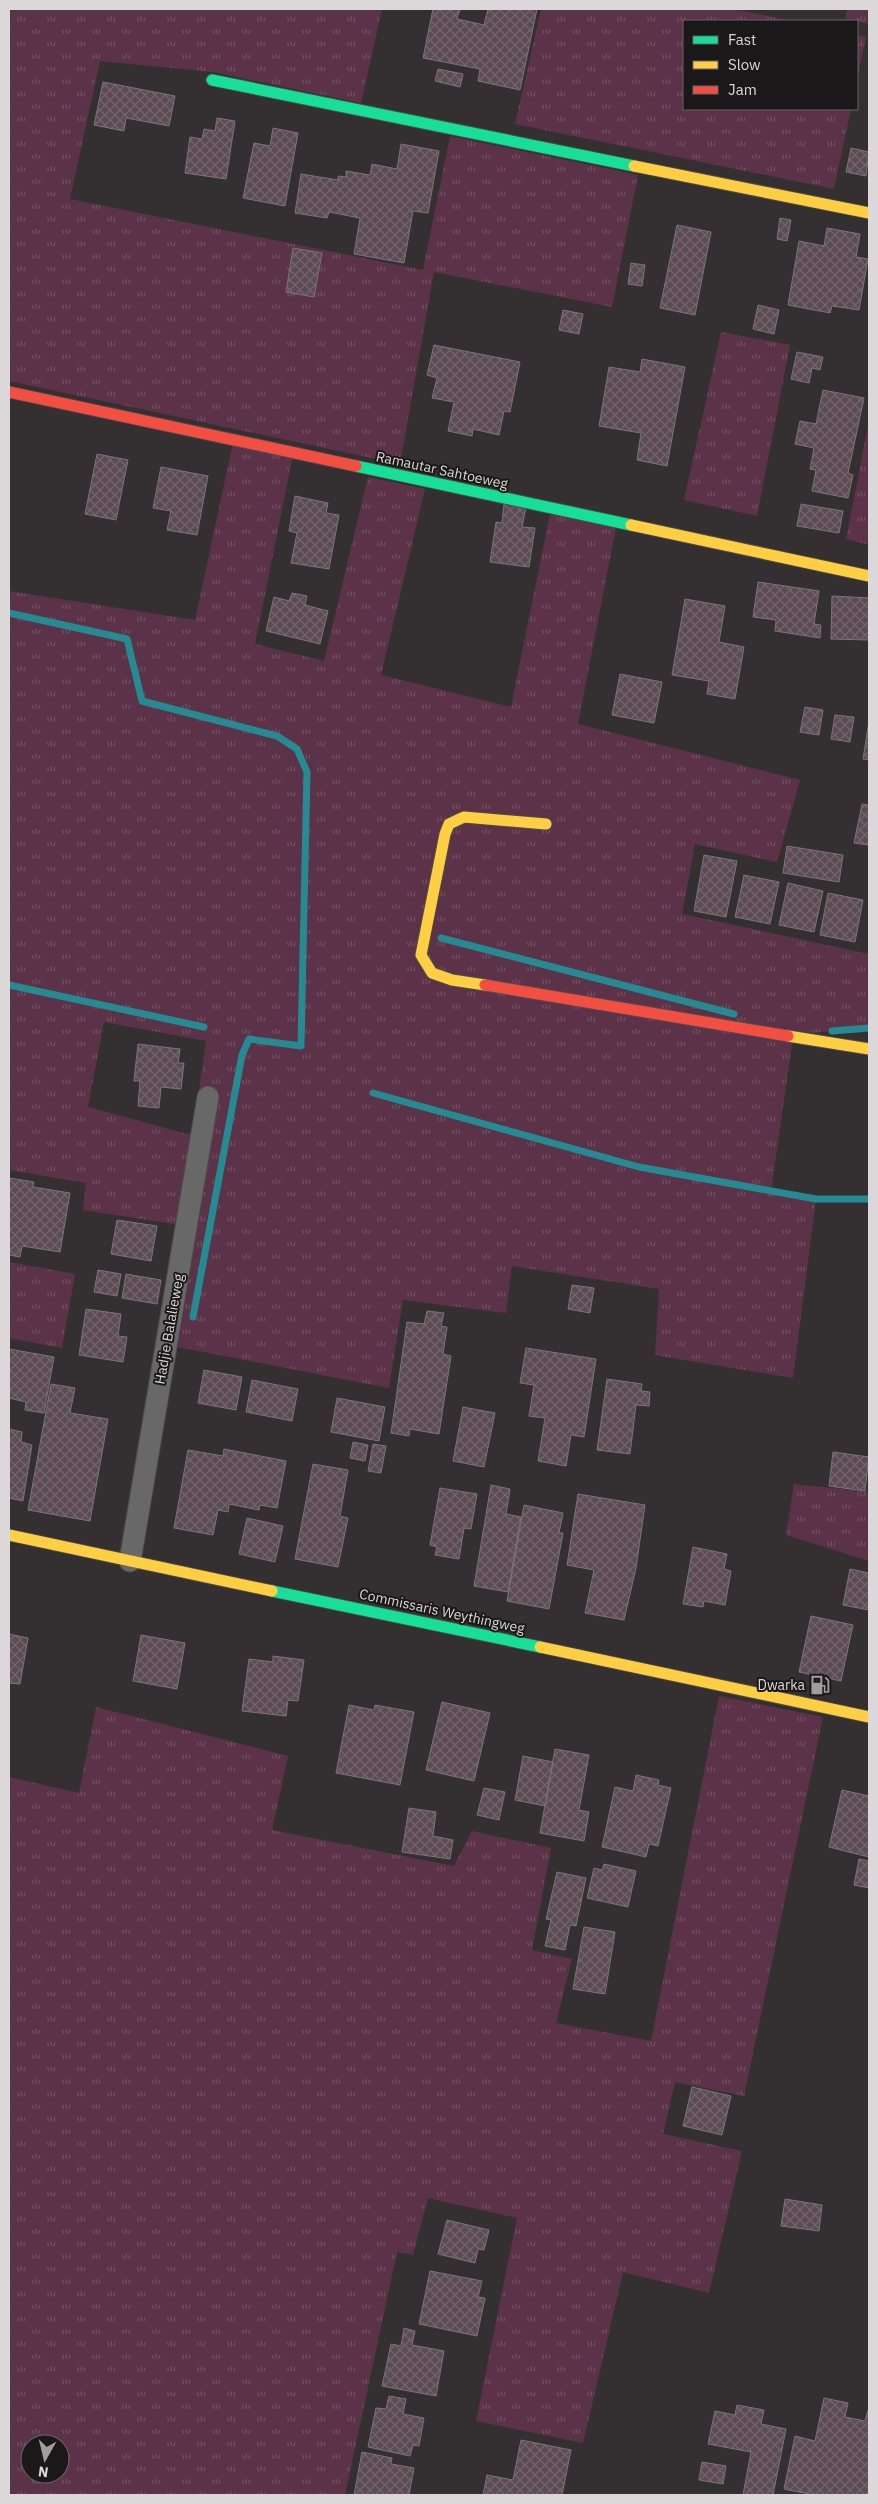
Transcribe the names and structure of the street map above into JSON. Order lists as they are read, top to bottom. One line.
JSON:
{"streets":{"street":["Ramautar Sahtoeweg","Hadjie Balalieweg","Commissaris Weythingweg"]},"crossings":[["Hadjie Balalieweg","Commissaris Weythingweg"]],"places":{"fuel station":["Dwarka"]},"legend":["Fast","Slow","Jam"],"north":"bottom"}
